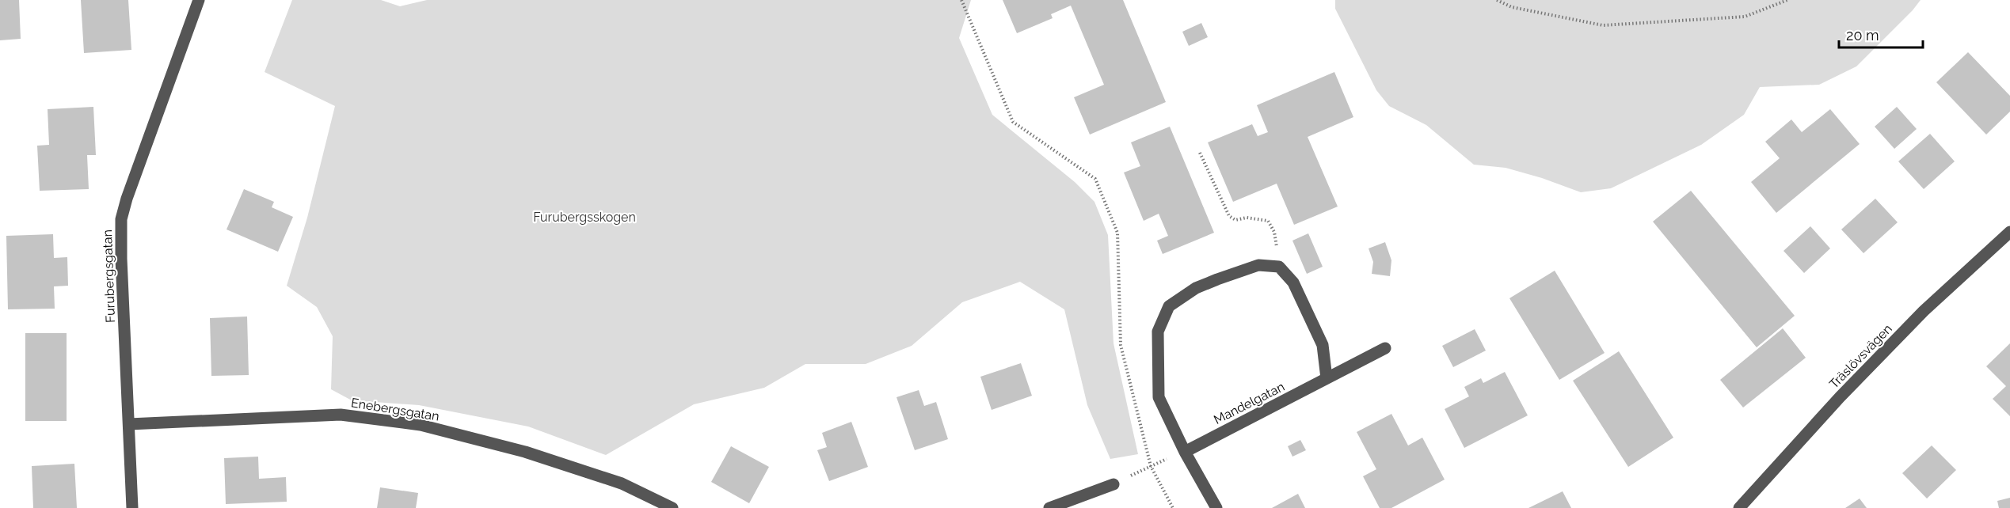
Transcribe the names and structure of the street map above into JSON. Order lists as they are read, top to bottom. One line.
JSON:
{"streets":{"street":["Furubergsgatan","Träslövsvägen","Mandelgatan","Enebergsgatan"]},"crossings":[["Furubergsgatan","Enebergsgatan"]],"parks":["Furubergsskogen"],"scale_bar":"20 m"}
